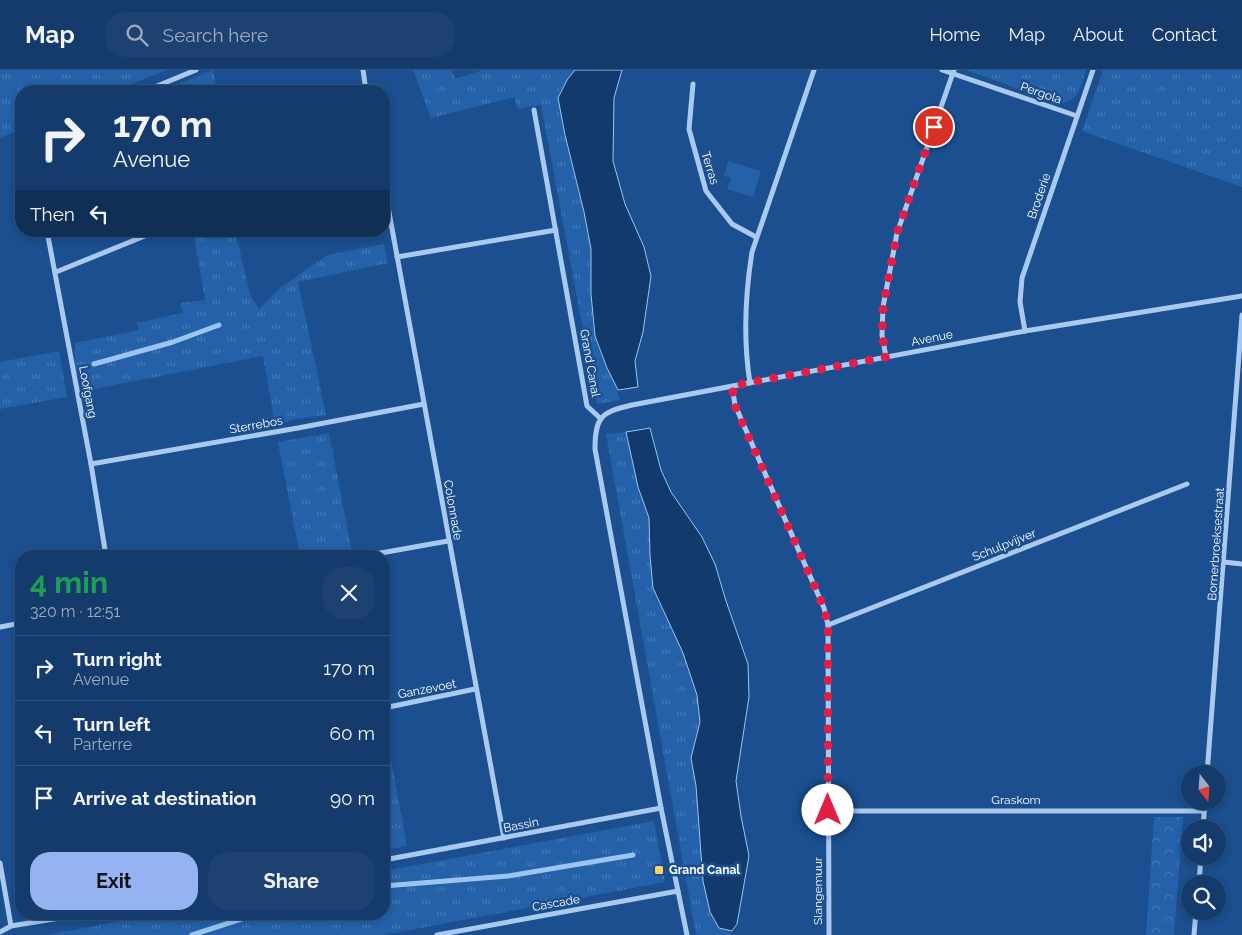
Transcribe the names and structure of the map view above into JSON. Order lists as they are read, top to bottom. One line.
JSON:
{"streets":{"street":["Pergola","Terras","Broderie","Avenue","Grand Canal","Loofgang","Sterrebos","Colonnade","Bornerbroeksestraat","Schulpvijver","Ganzevoet","Graskom","Bassin","Slangemuur","Cascade"]},"crossings":[["Pergola","Broderie"],["Broderie","Avenue"],["Avenue","Grand Canal"],["Avenue","Slangemuur"],["Loofgang","Sterrebos"],["Sterrebos","Colonnade"],["Colonnade","Ganzevoet"],["Colonnade","Bassin"],["Schulpvijver","Slangemuur"],["Graskom","Slangemuur"]],"places":{"transit":["Grand Canal"]},"north":"bottom","page":{"header":"Map","search":"Search here","nav":["Home","Map","About","Contact"],"turn":["170 m","Avenue"],"then":"Then","heading":["4 min","320 m · 12:51"],"list":[{"name":"Turn right","note":"Avenue","value":"170 m"},{"name":"Turn left","note":"Parterre","value":"60 m"},{"name":"Arrive at destination","value":"90 m"}],"buttons":["Exit","Share"]}}
